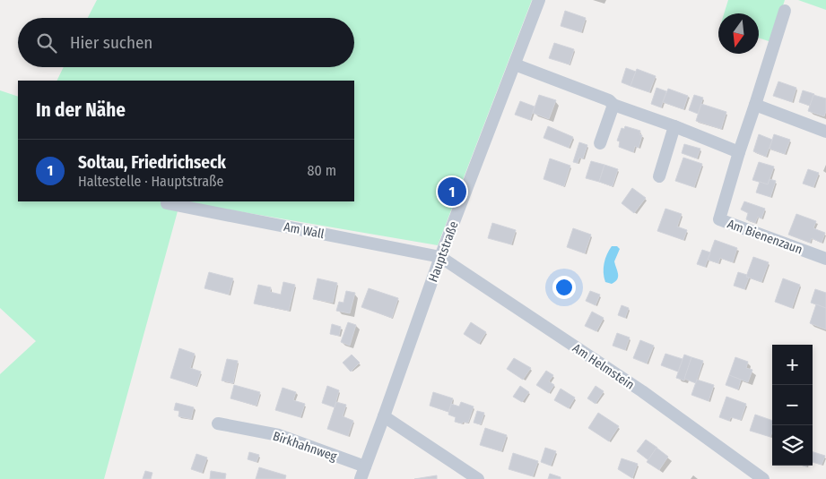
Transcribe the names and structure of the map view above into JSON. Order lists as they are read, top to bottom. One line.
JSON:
{"streets":{"street":["Am Wall","Am Bienenzaun","Hauptstraße","Am Helmstein","Birkhahnweg"]},"crossings":[["Am Wall","Hauptstraße"],["Am Wall","Am Helmstein"],["Hauptstraße","Am Helmstein"],["Hauptstraße","Birkhahnweg"]],"north":"bottom","page":{"search":"Hier suchen","heading":"In der Nähe","list":[{"mark":"1","name":"Soltau, Friedrichseck","note":"Haltestelle · Hauptstraße","value":"80 m"}],"pins":"1","map_buttons":["+","−"]}}
